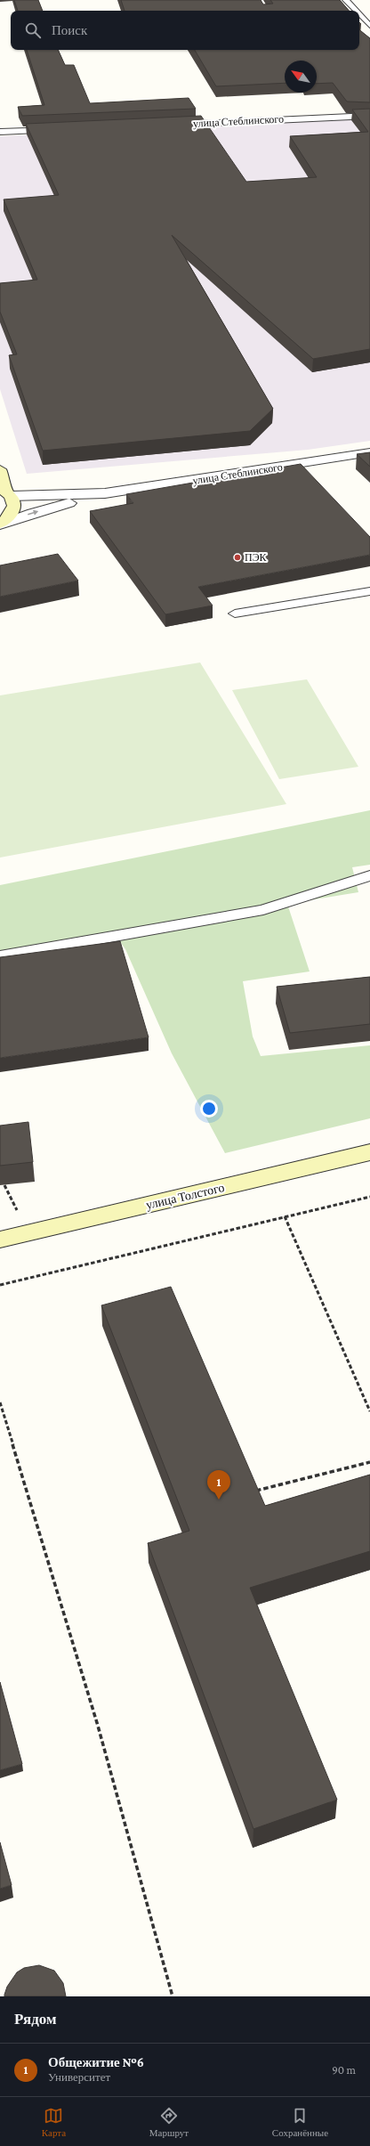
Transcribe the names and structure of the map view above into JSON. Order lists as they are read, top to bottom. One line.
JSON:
{"streets":{"street":["улица Стеблинского","улица Толстого"]},"places":["ПЭК"],"north":"top left","page":{"search":"Поиск","pins":"1","heading":"Рядом","list":[{"mark":"1","name":"Общежитие №6","note":"Университет","value":"90 m"}],"nav":["Карта","Маршрут","Сохранённые"]}}
